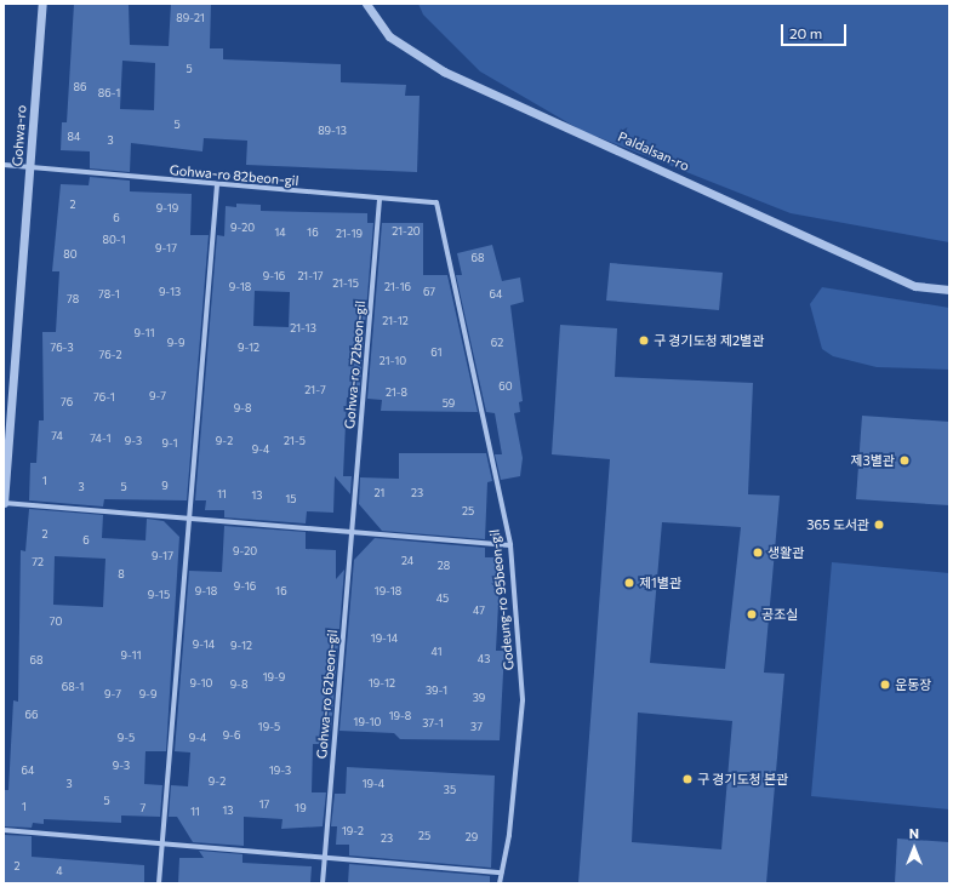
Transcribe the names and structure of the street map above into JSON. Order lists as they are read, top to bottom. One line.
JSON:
{"streets":{"street":["Gohwa-ro","Paldalsan-ro","Gohwa-ro 82beon-gil","Gohwa-ro 72beon-gil","Godeung-ro 95beon-gil","Gohwa-ro 62beon-gil"]},"crossings":[["Gohwa-ro","Gohwa-ro 82beon-gil"],["Gohwa-ro 82beon-gil","Gohwa-ro 72beon-gil"],["Gohwa-ro 82beon-gil","Godeung-ro 95beon-gil"],["Gohwa-ro 72beon-gil","Gohwa-ro 62beon-gil"]],"places":["구 경기도청 제2별관","제3별관","365 도서관","생활관","제1별관","공조실","운동장","구 경기도청 본관"],"house_numbers":["89-21","5","86","86-1","5","89-13","84","3","2","9-19","6","9-20","21-20","14","16","21-19","80-1","9-17","80","68","9-16","21-17","21-15","9-18","21-16","9-13","67","78-1","64","78","21-12","21-13","9-11","9-9","62","76-3","9-12","61","76-2","21-10","60","21-7","21-8","9-7","76-1","76","59","9-8","74","74-1","9-3","9-2","21-5","9-1","9-4","1","9","3","5","21","23","11","13","15","25","2","6","9-20","9-17","24","72","28","8","9-16","9-18","16","19-18","9-15","45","47","70","19-14","9-14","9-12","41","9-11","43","68","19-9","9-10","19-12","9-8","68-1","39-1","9-7","9-9","39","66","19-8","19-10","37-1","19-5","37","9-6","9-5","9-4","9-3","64","19-3","9-2","3","19-4","35","5","17","1","7","19","13","11","19-2","25","29","23","2","4"],"scale_bar":"20 m","north":"top"}
